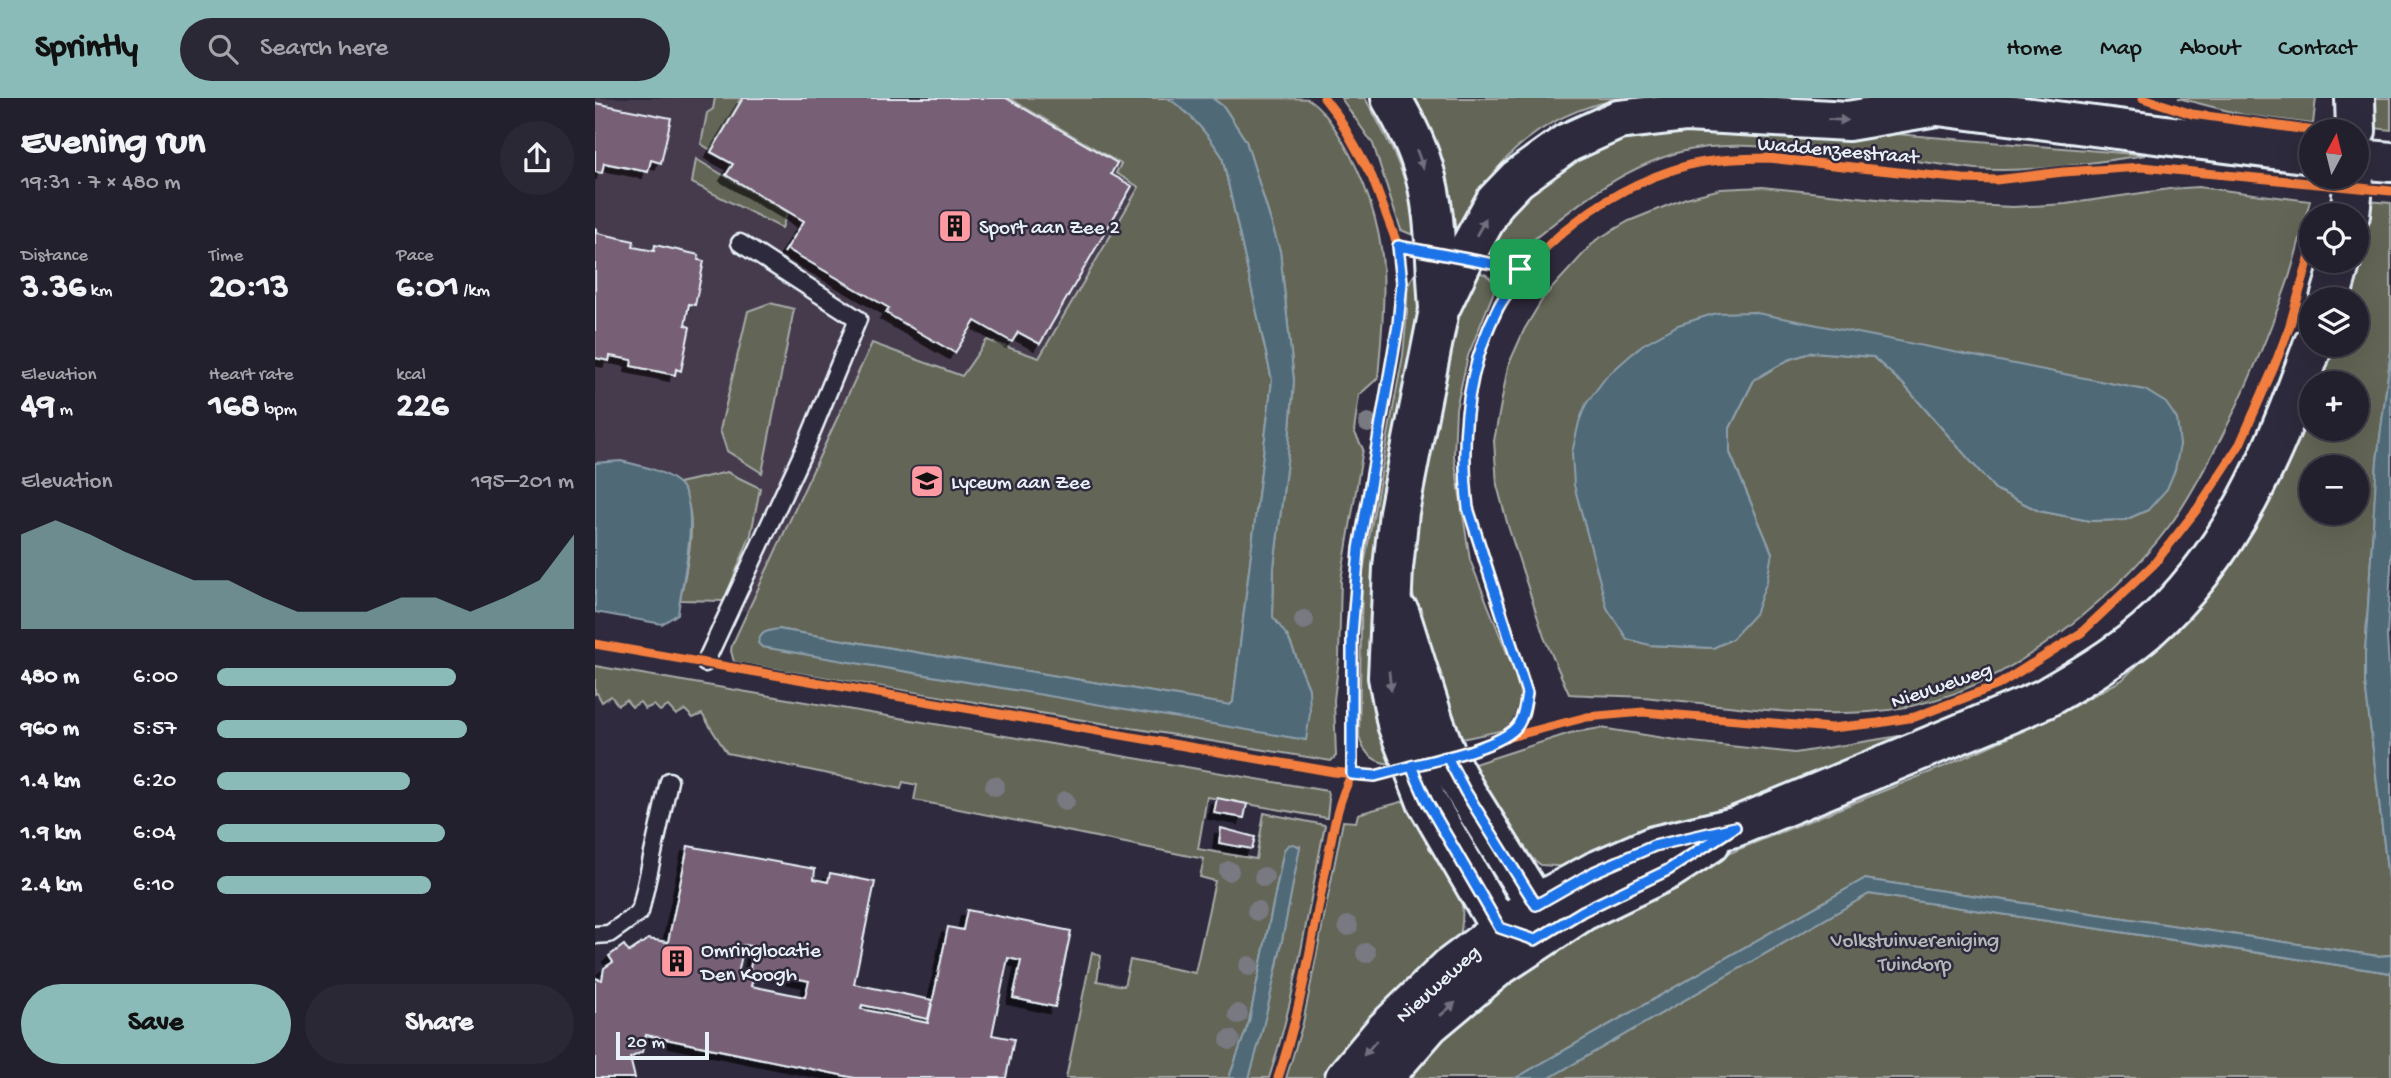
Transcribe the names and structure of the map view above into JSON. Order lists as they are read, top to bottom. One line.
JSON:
{"streets":{"main road":["Nieuweweg"],"cycle path":["Waddenzeestraat"]},"parks":["Volkstuinvereniging Tuindorp"],"places":{"building":["Sport aan Zee 2","Omringlocatie Den Koogh"],"school or university":["Lyceum aan Zee"]},"scale_bar":"20 m","north":"top","page":{"header":"Sprintly","search":"Search here","nav":["Home","Map","About","Contact"],"heading":["Evening run","19:31 · 7 × 480 m"],"map_buttons":["+","−"],"stats":[["Distance","3.36 km"],["Time","20:13"],["Pace","6:01 /km"],["Elevation","49 m"],["Heart rate","168 bpm"],["kcal","226"]],"chart":["Elevation","195–201 m"],"list":[{"name":"480 m","note":"6:00"},{"name":"960 m","note":"5:57"},{"name":"1.4 km","note":"6:20"},{"name":"1.9 km","note":"6:04"},{"name":"2.4 km","note":"6:10"}],"buttons":["Save","Share"],"scale":"20 m"}}
